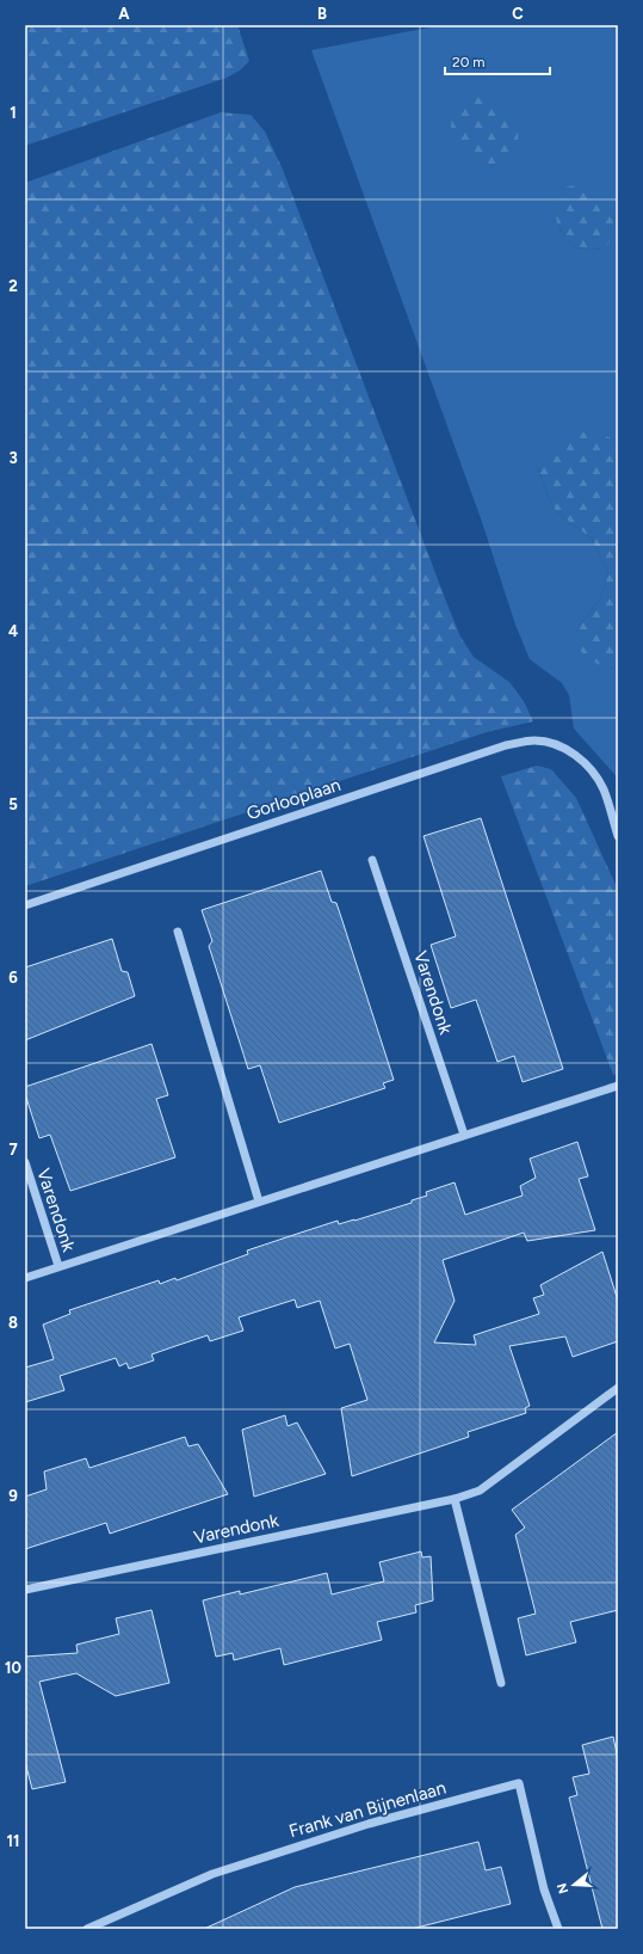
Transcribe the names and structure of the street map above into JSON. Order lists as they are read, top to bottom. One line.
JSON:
{"streets":{"street":["Gorlooplaan","Varendonk","Frank van Bijnenlaan"]},"scale_bar":"20 m","north":"left","grid":{"columns":["A","B","C"],"rows":["1","2","3","4","5","6","7","8","9","10","11"]}}
